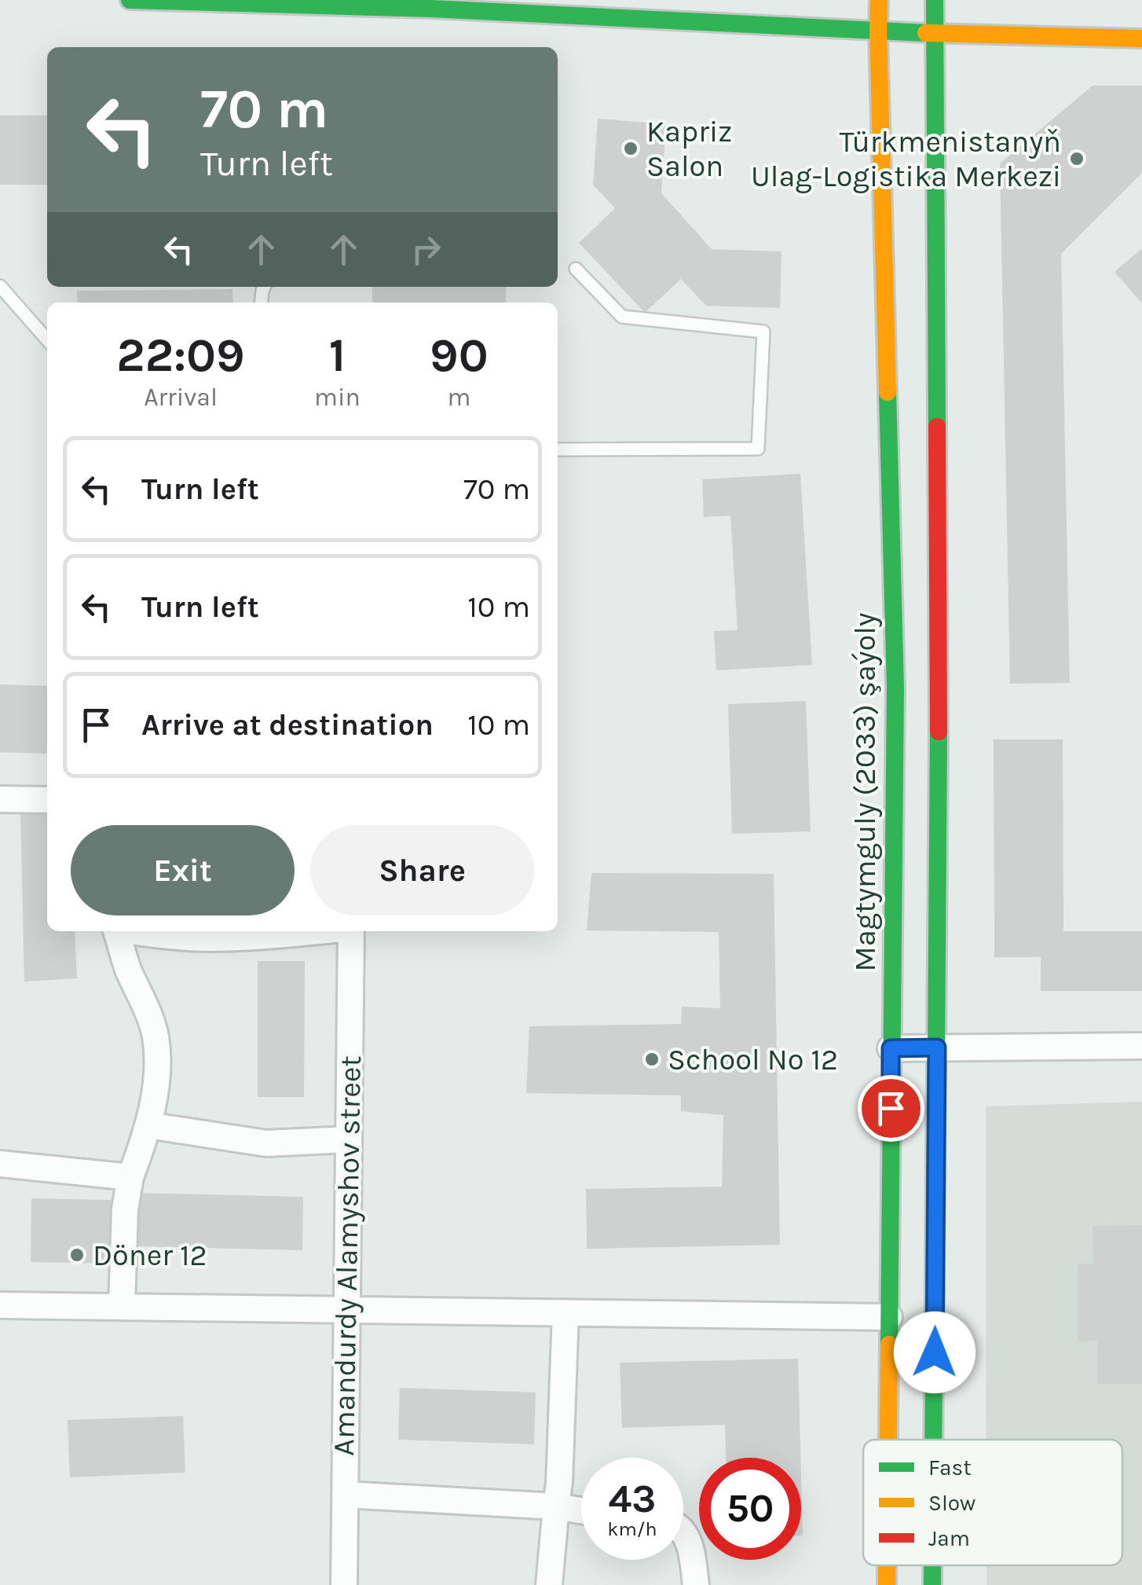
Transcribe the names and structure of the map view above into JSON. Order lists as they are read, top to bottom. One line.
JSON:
{"streets":{"main road":["Magtymguly (2033) şaýoly"],"street":["Amandurdy Alamyshov street"]},"places":["Kapriz Salon","Türkmenistanyň Ulag-Logistika Merkezi","School No 12","Döner 12"],"legend":["Fast","Slow","Jam"],"page":{"turn":["70 m","Turn left"],"eta":["22:09","Arrival","1","min","90","m"],"list":[{"name":"Turn left","value":"70 m"},{"name":"Turn left","value":"10 m"},{"name":"Arrive at destination","value":"10 m"}],"buttons":["Exit","Share"],"speed":"43 km/h","limit":"50"}}
